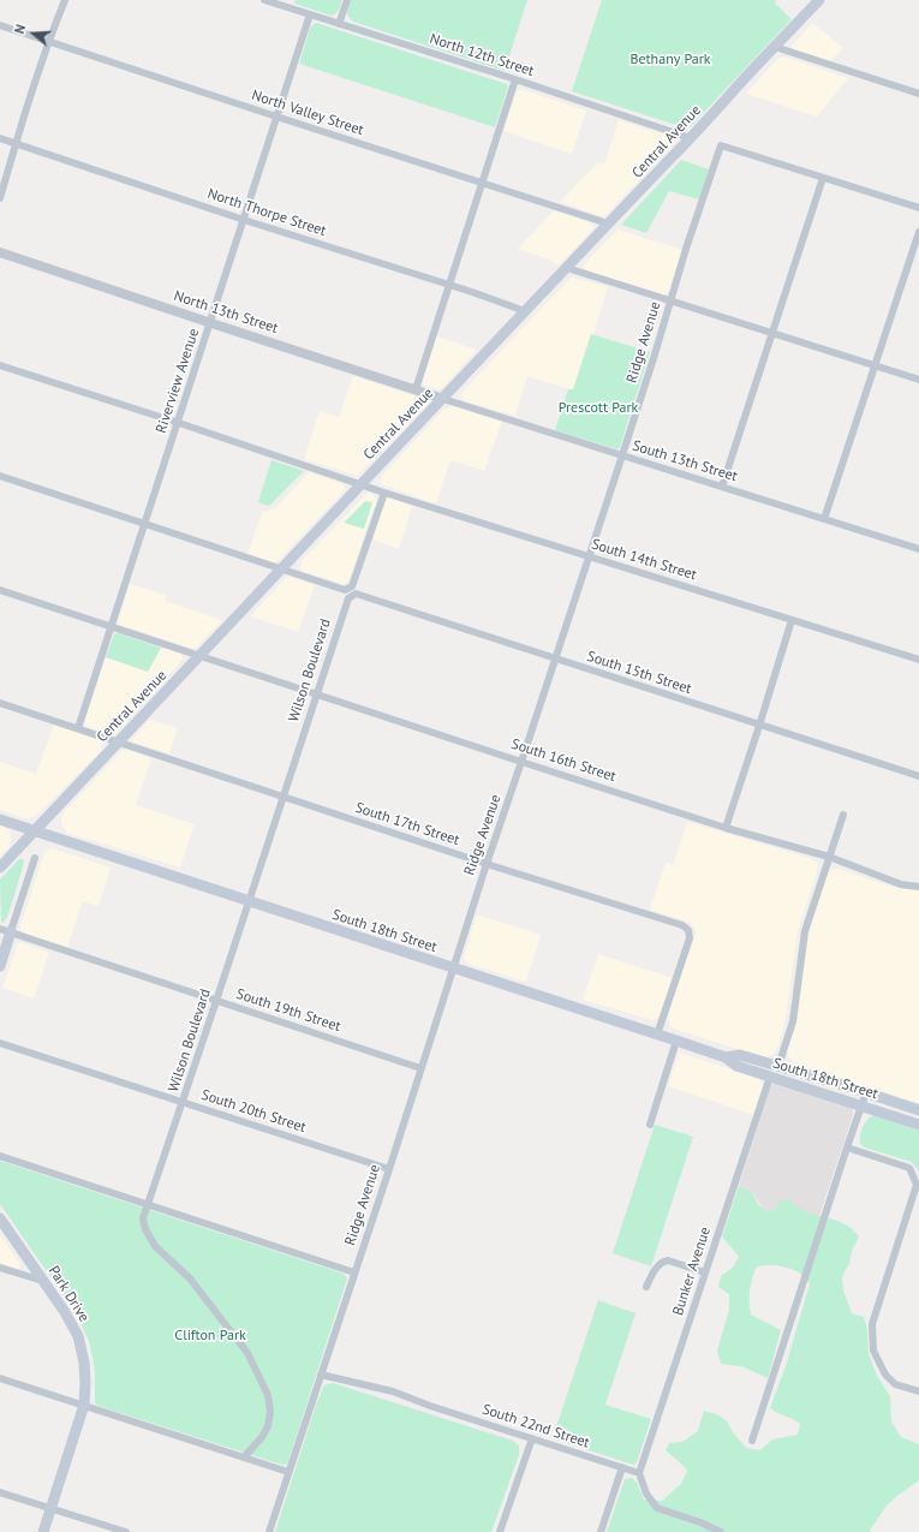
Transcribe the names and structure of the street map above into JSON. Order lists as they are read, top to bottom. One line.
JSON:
{"streets":{"main road":["Central Avenue","South 18th Street","Park Drive"],"street":["North 12th Street","North Valley Street","North Thorpe Street","North 13th Street","Ridge Avenue","Riverview Avenue","South 13th Street","South 14th Street","Wilson Boulevard","South 15th Street","South 16th Street","South 17th Street","South 19th Street","South 20th Street","Bunker Avenue","South 22nd Street"]},"crossings":[["North 12th Street","Central Avenue"],["North 12th Street","Riverview Avenue"],["North Valley Street","Central Avenue"],["North Valley Street","Riverview Avenue"],["Central Avenue","North Thorpe Street"],["Central Avenue","North 13th Street"],["Central Avenue","South 13th Street"],["Central Avenue","South 14th Street"],["Central Avenue","South 16th Street"],["Central Avenue","South 17th Street"],["Central Avenue","South 18th Street"],["North Thorpe Street","Riverview Avenue"],["North 13th Street","Riverview Avenue"],["North 13th Street","South 13th Street"],["Ridge Avenue","South 13th Street"],["Ridge Avenue","South 14th Street"],["Ridge Avenue","South 15th Street"],["Ridge Avenue","South 16th Street"],["Ridge Avenue","South 17th Street"],["Ridge Avenue","South 18th Street"],["Ridge Avenue","South 19th Street"],["Ridge Avenue","South 20th Street"],["Ridge Avenue","South 22nd Street"],["Riverview Avenue","South 14th Street"],["Riverview Avenue","South 16th Street"],["Riverview Avenue","South 17th Street"],["Wilson Boulevard","South 15th Street"],["Wilson Boulevard","South 16th Street"],["Wilson Boulevard","South 17th Street"],["Wilson Boulevard","South 18th Street"],["Wilson Boulevard","South 19th Street"],["Wilson Boulevard","South 20th Street"],["South 17th Street","South 18th Street"],["South 18th Street","Bunker Avenue"],["Bunker Avenue","South 22nd Street"]],"parks":["Bethany Park","Prescott Park","Clifton Park"],"north":"left"}
